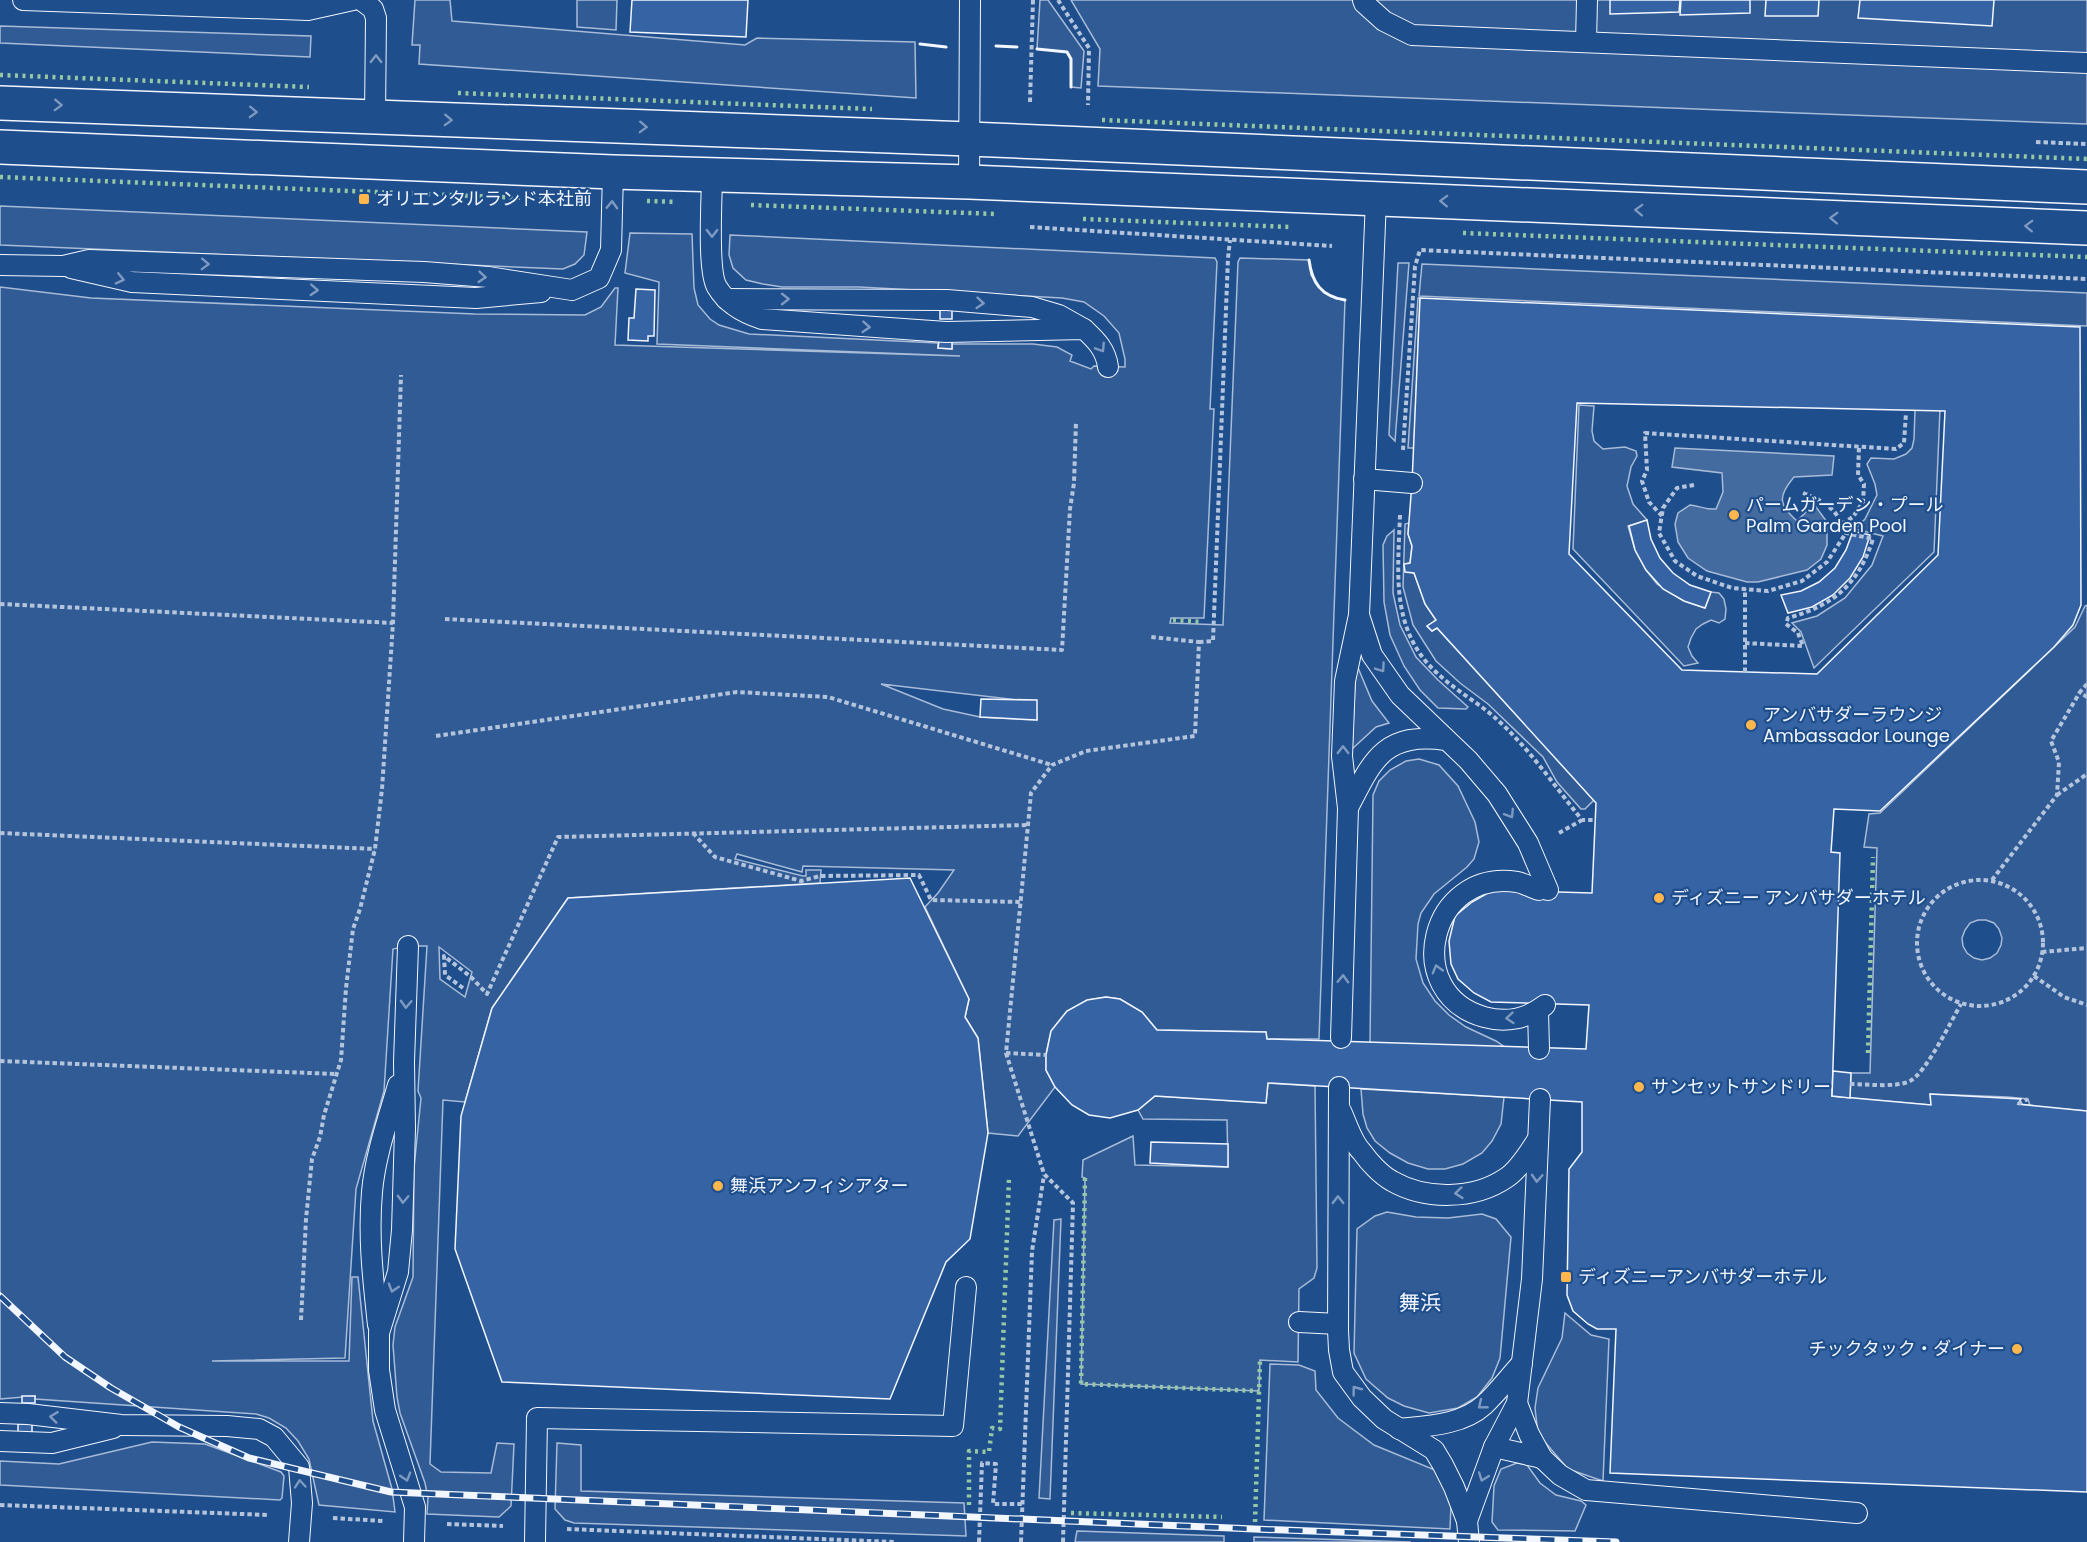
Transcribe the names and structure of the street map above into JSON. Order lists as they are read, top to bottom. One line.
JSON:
{"districts":["舞浜"],"places":{"transit":["オリエンタルランド本社前","ディズニーアンバサダーホテル"],"other":["パームガーデン・プール Palm Garden Pool","アンバサダーラウンジ Ambassador Lounge","ディズニー アンバサダーホテル","サンセットサンドリー","舞浜アンフィシアター","チックタック・ダイナー"]}}
